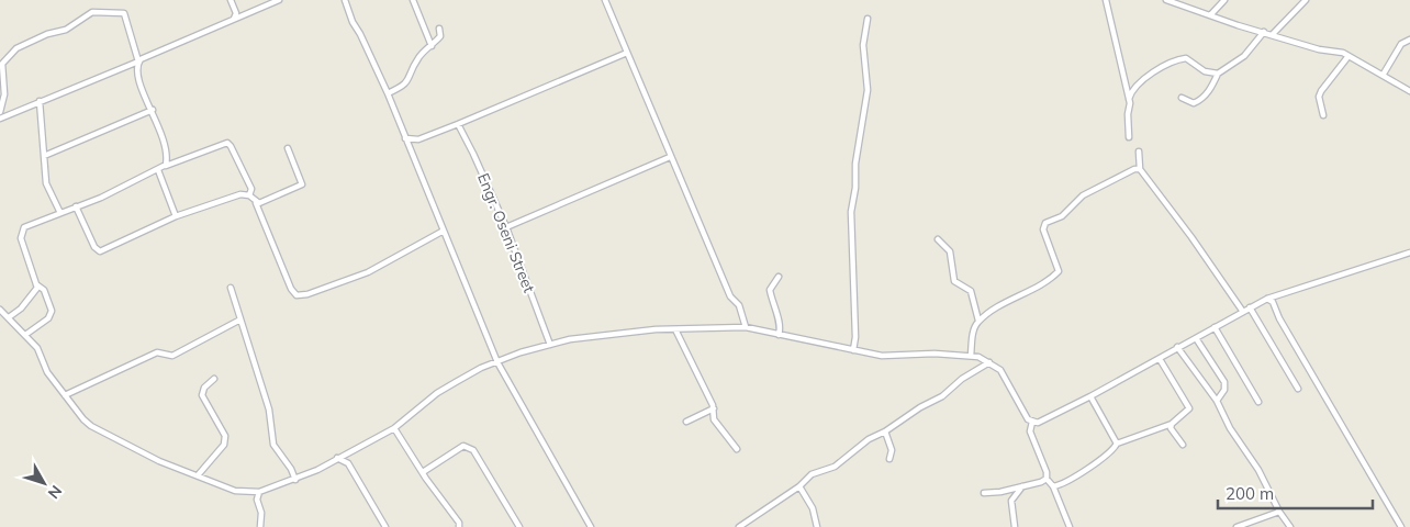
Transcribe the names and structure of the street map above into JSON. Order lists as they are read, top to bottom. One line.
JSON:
{"streets":{"street":["Engr. Oseni Street"]},"scale_bar":"200 m","north":"bottom right"}
